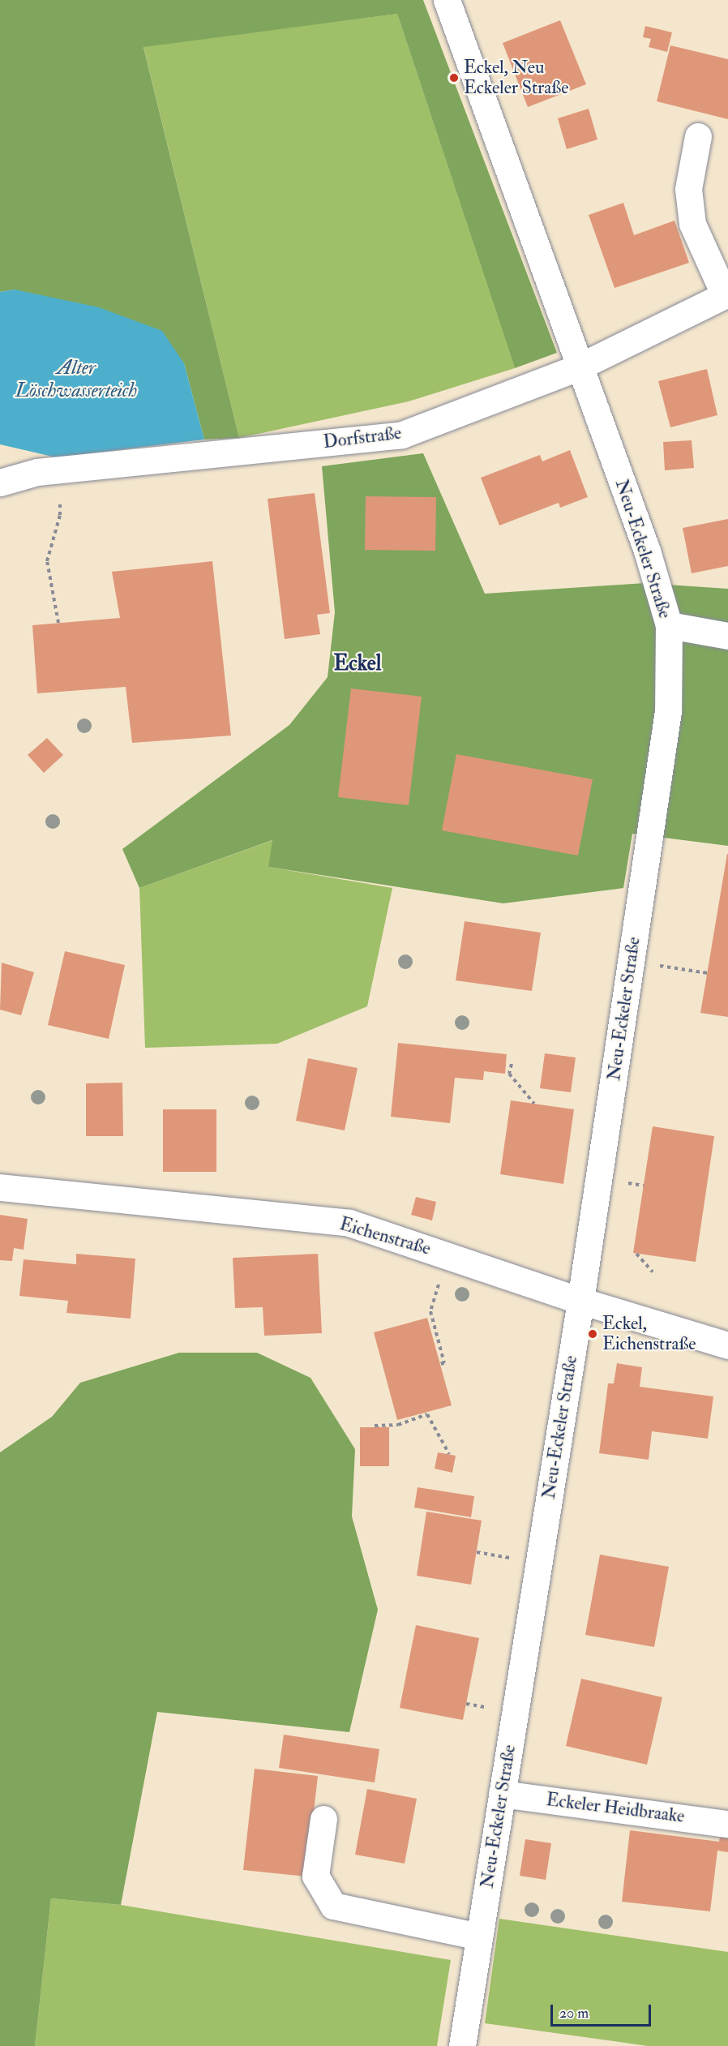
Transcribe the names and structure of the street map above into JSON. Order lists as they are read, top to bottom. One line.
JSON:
{"streets":{"street":["Dorfstraße","Neu-Eckeler Straße","Eichenstraße","Eckeler Heidbraake"]},"crossings":[["Dorfstraße","Neu-Eckeler Straße"],["Neu-Eckeler Straße","Eichenstraße"],["Neu-Eckeler Straße","Eckeler Heidbraake"]],"districts":["Eckel"],"water":["Alter Löschwasserteich"],"places":["Eckel, Neu Eckeler Straße","Eckel, Eichenstraße"],"scale_bar":"20 m"}
